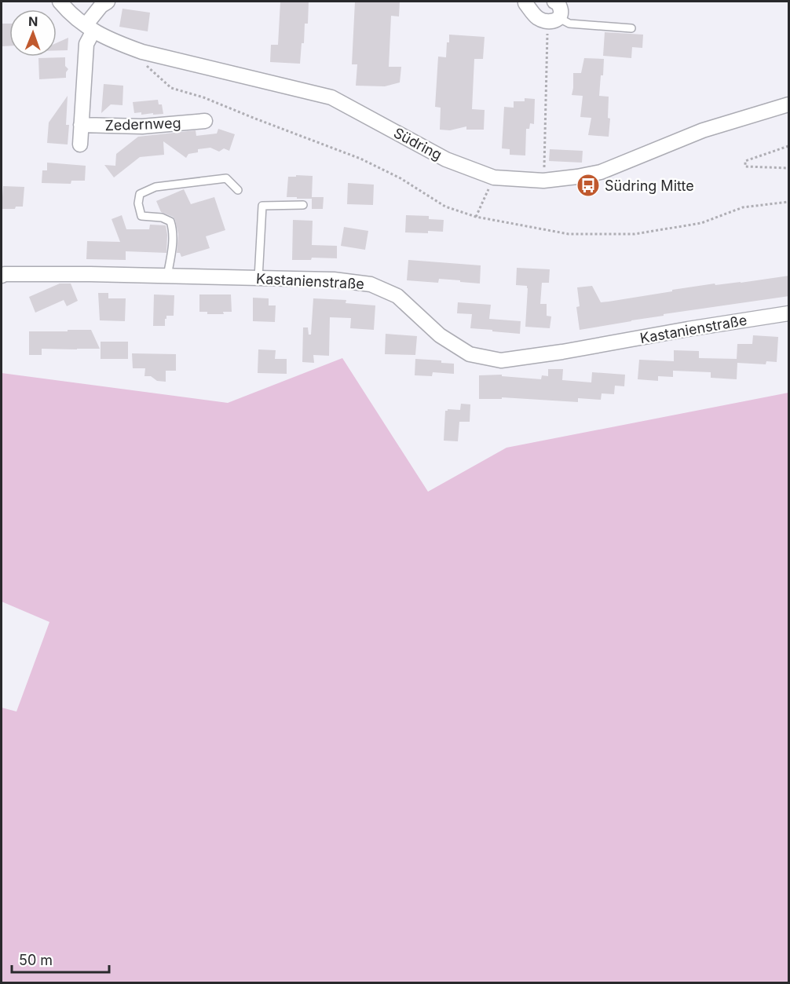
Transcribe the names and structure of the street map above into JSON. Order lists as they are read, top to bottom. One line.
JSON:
{"streets":{"street":["Zedernweg","Südring","Kastanienstraße"]},"places":{"bus stop":["Südring Mitte"]},"scale_bar":"50 m","north":"top"}
